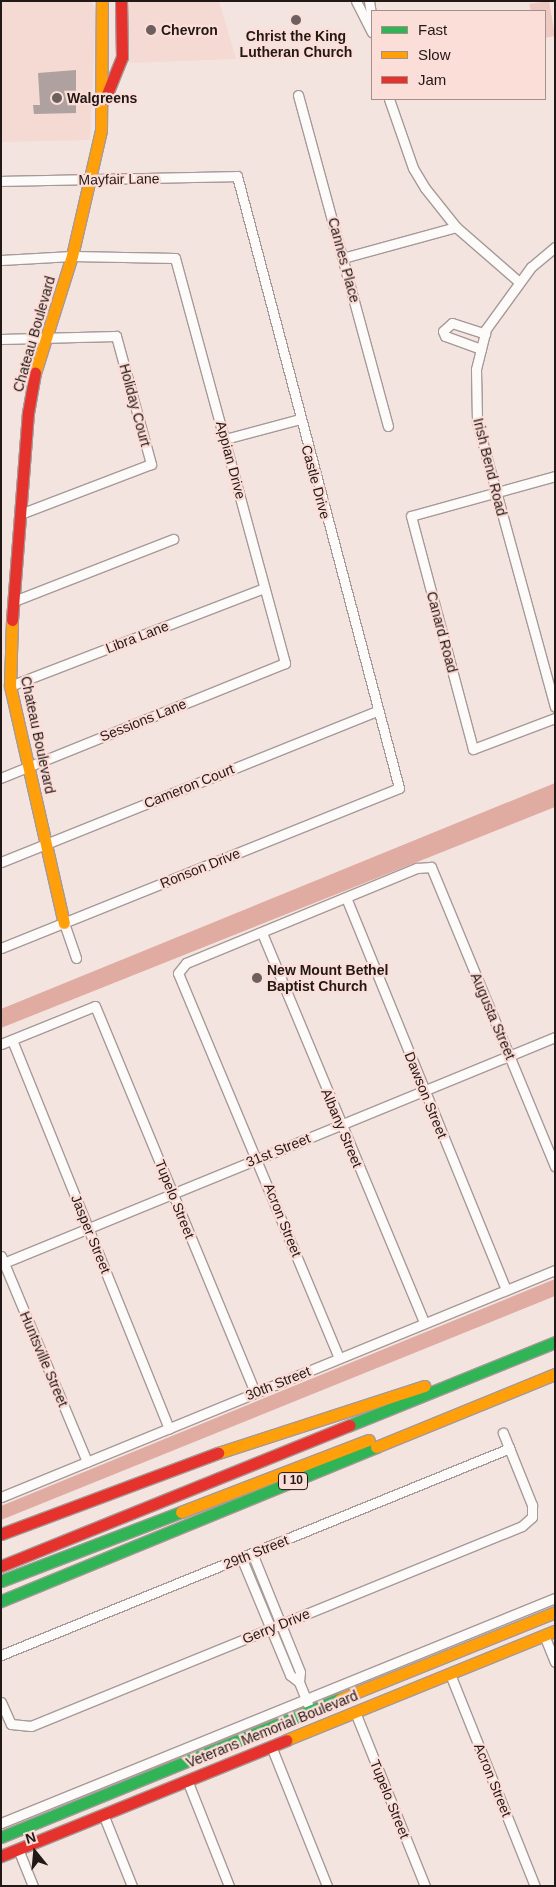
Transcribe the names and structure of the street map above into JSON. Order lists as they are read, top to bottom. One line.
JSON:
{"streets":{"main road":["Chateau Boulevard","I 10","Veterans Memorial Boulevard"],"street":["Mayfair Lane","Cannes Place","Holiday Court","Appian Drive","Irish Bend Road","Castle Drive","Canard Road","Libra Lane","Sessions Lane","Cameron Court","Ronson Drive","Augusta Street","Dawson Street","Albany Street","31st Street","Tupelo Street","Acron Street","Jasper Street","Huntsville Street","30th Street","29th Street","Gerry Drive"]},"crossings":[["Mayfair Lane","Chateau Boulevard"],["Mayfair Lane","Castle Drive"],["Chateau Boulevard","Holiday Court"],["Chateau Boulevard","Appian Drive"],["Chateau Boulevard","Libra Lane"],["Chateau Boulevard","Sessions Lane"],["Chateau Boulevard","Cameron Court"],["Chateau Boulevard","Ronson Drive"],["Appian Drive","Libra Lane"],["Appian Drive","Sessions Lane"],["Irish Bend Road","Canard Road"],["Castle Drive","Cameron Court"],["Castle Drive","Ronson Drive"],["Augusta Street","Dawson Street"],["Augusta Street","31st Street"],["Dawson Street","31st Street"],["Dawson Street","30th Street"],["Albany Street","31st Street"],["Albany Street","Acron Street"],["Albany Street","30th Street"],["31st Street","Tupelo Street"],["31st Street","Acron Street"],["31st Street","Jasper Street"],["31st Street","Huntsville Street"],["Tupelo Street","Jasper Street"],["Tupelo Street","30th Street"],["Tupelo Street","Veterans Memorial Boulevard"],["Acron Street","30th Street"],["Acron Street","Veterans Memorial Boulevard"],["Jasper Street","30th Street"],["Huntsville Street","30th Street"],["29th Street","Gerry Drive"]],"places":["Christ the King Lutheran Church","Chevron","Walgreens","New Mount Bethel Baptist Church"],"legend":["Fast","Slow","Jam"],"north":"top"}
